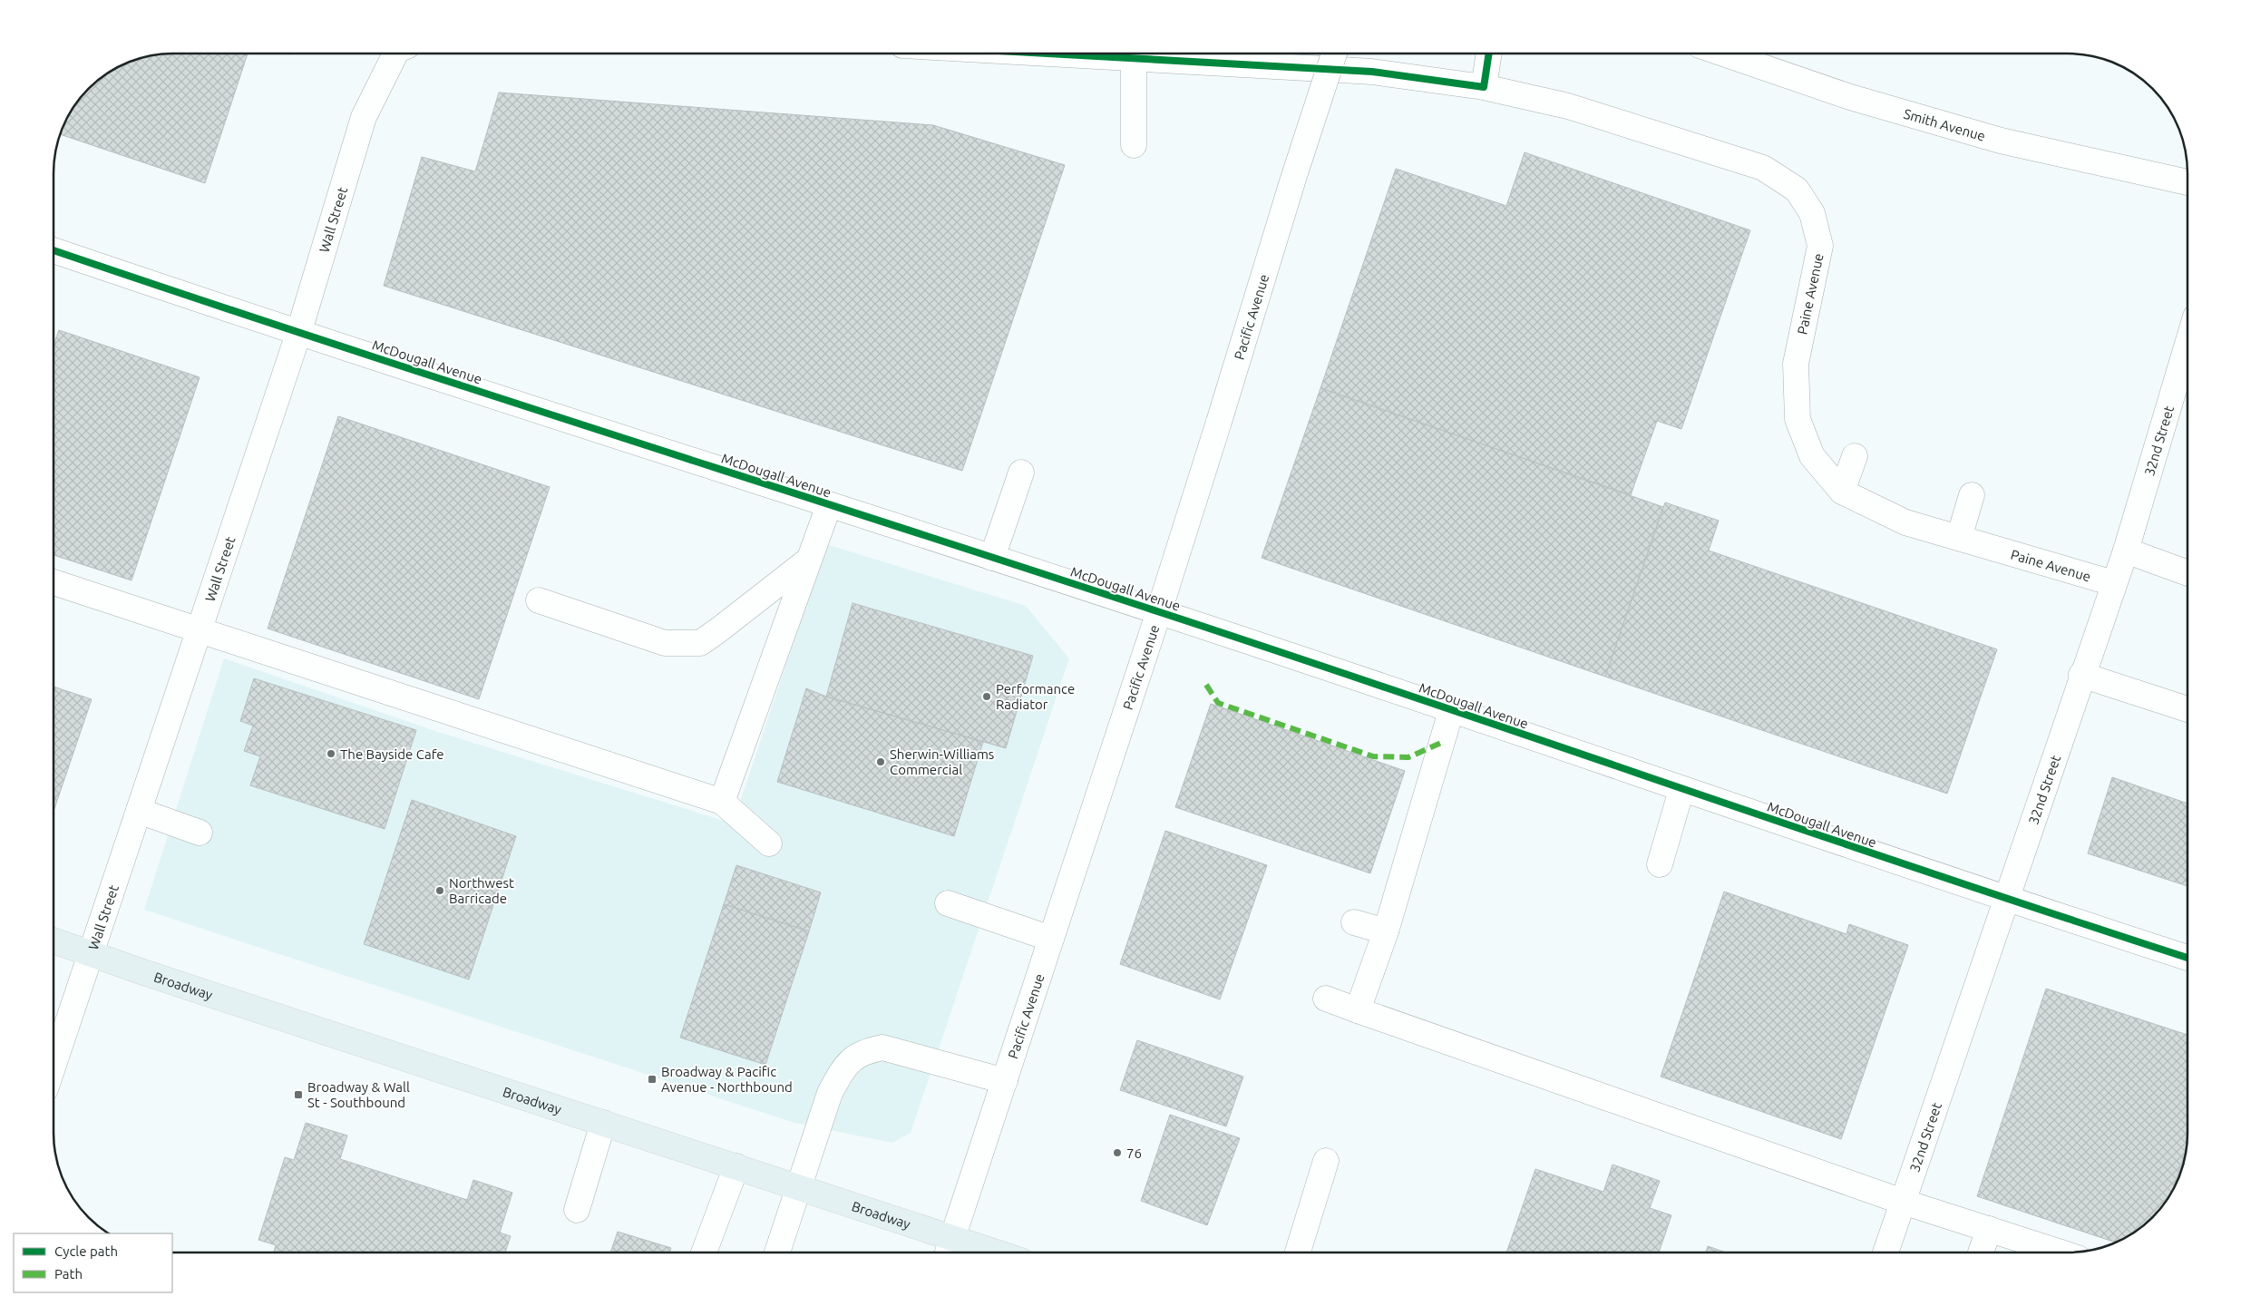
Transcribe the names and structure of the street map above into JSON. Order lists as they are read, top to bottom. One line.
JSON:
{"streets":{"main road":["Broadway"],"street":["Smith Avenue","Wall Street","Paine Avenue","Pacific Avenue","McDougall Avenue","32nd Street"]},"crossings":[["Wall Street","McDougall Avenue"],["Wall Street","Broadway"],["Paine Avenue","32nd Street"],["Pacific Avenue","McDougall Avenue"],["Pacific Avenue","Broadway"],["McDougall Avenue","32nd Street"]],"places":{"other":["Performance Radiator","The Bayside Cafe","Sherwin-Williams Commercial","Northwest Barricade","76"],"transit":["Broadway & Pacific Avenue - Northbound","Broadway & Wall St - Southbound"]},"legend":["Cycle path","Path"]}
